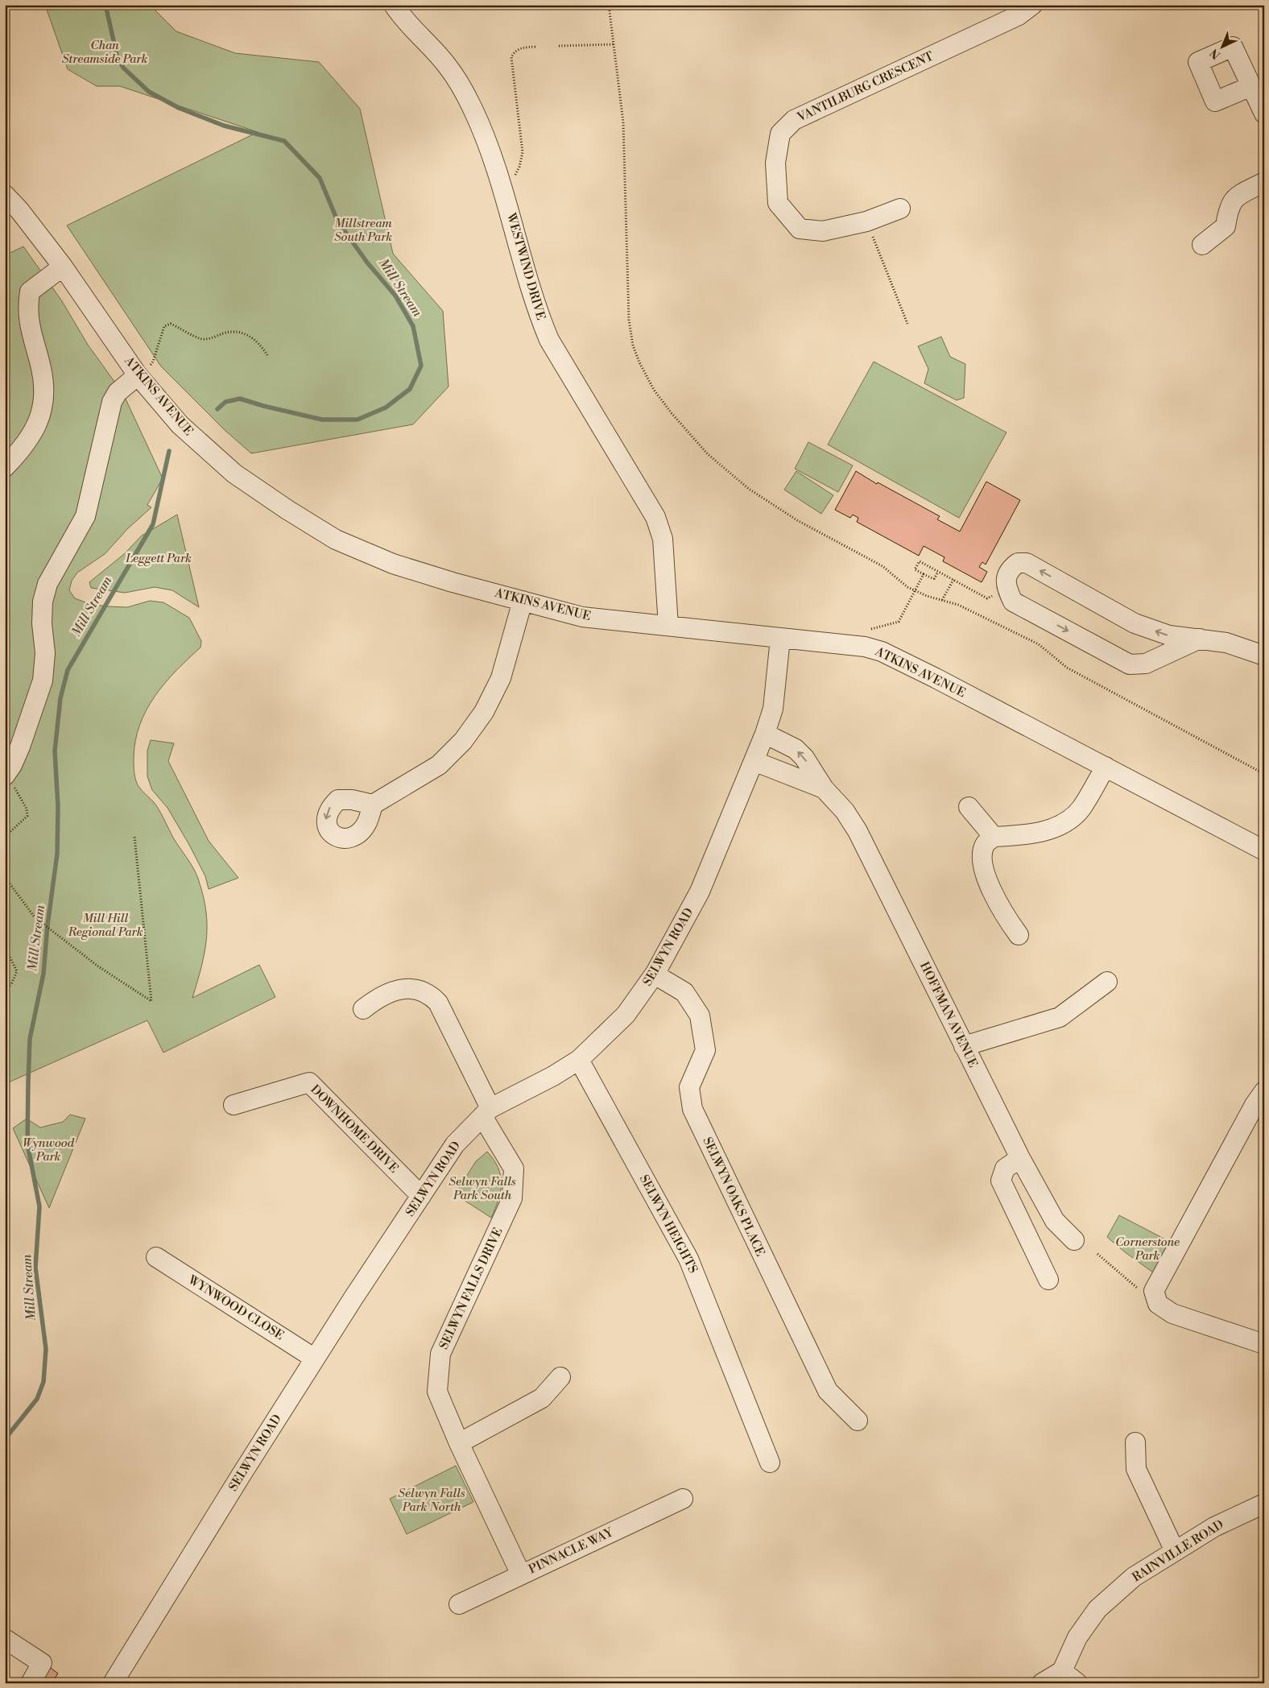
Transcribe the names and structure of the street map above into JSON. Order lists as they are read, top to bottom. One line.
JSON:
{"streets":{"street":["VANTILBURG CRESCENT","WESTWIND DRIVE","ATKINS AVENUE","SELWYN ROAD","HOFFMAN AVENUE","DOWNHOME DRIVE","SELWYN OAKS PLACE","SELWYN HEIGHTS","SELWYN FALLS DRIVE","WYNWOOD CLOSE","PINNACLE WAY","RAINVILLE ROAD"]},"crossings":[["WESTWIND DRIVE","ATKINS AVENUE"],["ATKINS AVENUE","SELWYN ROAD"],["SELWYN ROAD","HOFFMAN AVENUE"],["SELWYN ROAD","DOWNHOME DRIVE"],["SELWYN ROAD","SELWYN OAKS PLACE"],["SELWYN ROAD","SELWYN HEIGHTS"],["SELWYN ROAD","SELWYN FALLS DRIVE"],["SELWYN ROAD","WYNWOOD CLOSE"],["SELWYN FALLS DRIVE","PINNACLE WAY"]],"water":["Mill Stream"],"parks":["Chan Streamside Park","Millstream South Park","Leggett Park","Mill Hill Regional Park","Wynwood Park","Selwyn Falls Park South","Cornerstone Park","Selwyn Falls Park North"],"north":"bottom left"}
